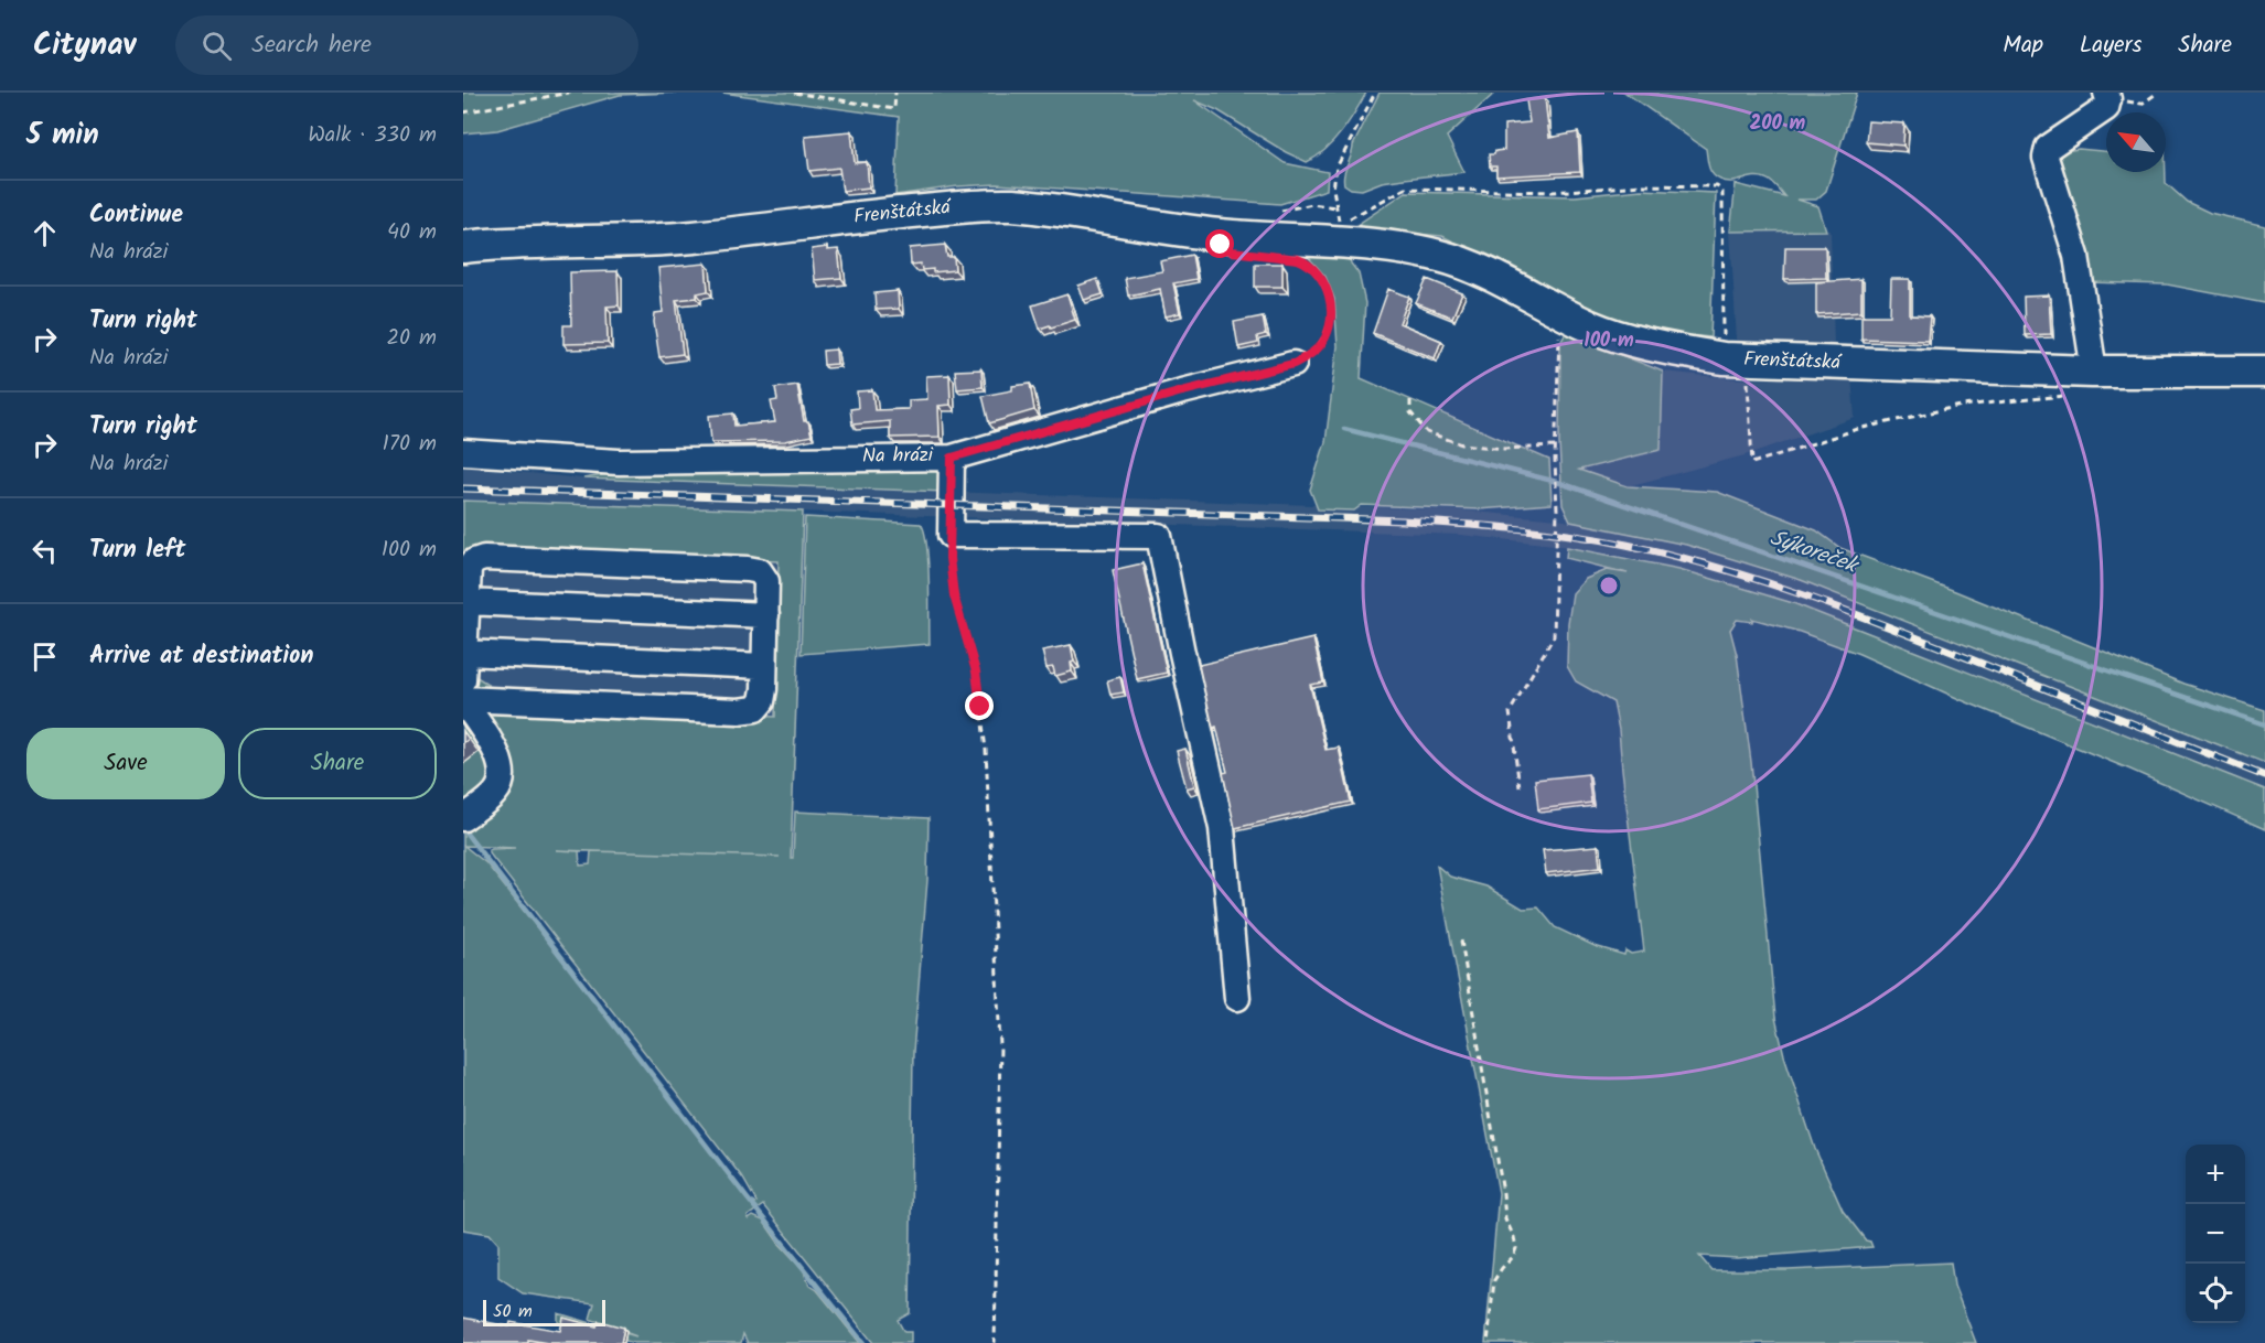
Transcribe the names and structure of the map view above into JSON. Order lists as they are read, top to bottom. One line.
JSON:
{"streets":{"main road":["Frenštátská"],"street":["Na hrázi"]},"water":["Sýkoreček"],"scale_bar":"50 m","north":"top left","page":{"header":"Citynav","search":"Search here","nav":["Map","Layers","Share"],"heading":["5 min","Walk · 330 m"],"list":[["Continue","Na hrázi","40 m"],["Turn right","Na hrázi","20 m"],["Turn right","Na hrázi","170 m"],["Turn left","100 m"],"Arrive at destination"],"buttons":["Save","Share"],"map_buttons":["+","−"],"scale":"50 m"},"rings":["200 m","100 m"]}
